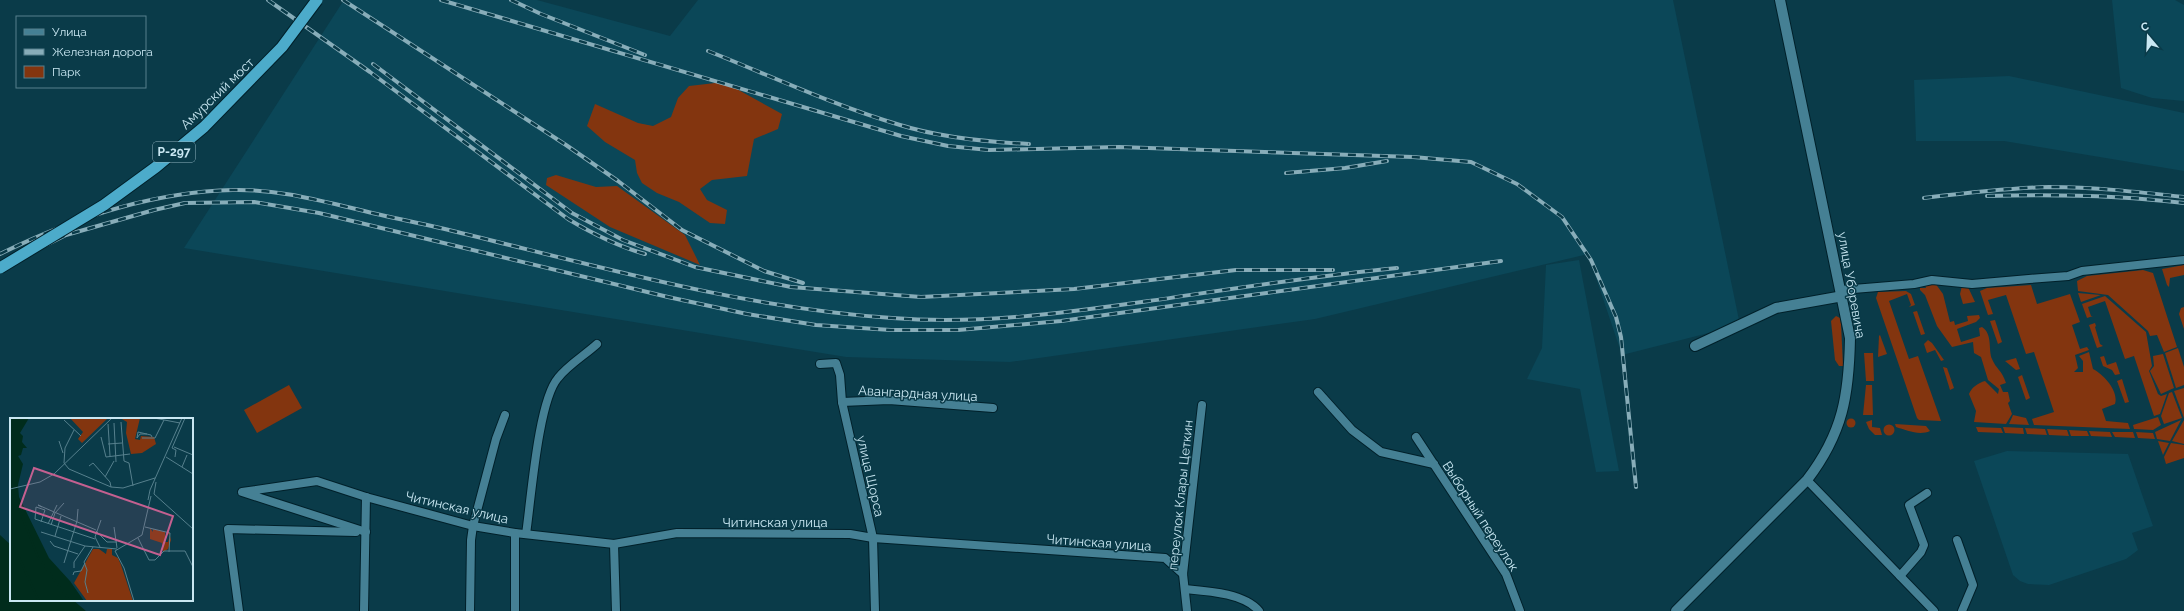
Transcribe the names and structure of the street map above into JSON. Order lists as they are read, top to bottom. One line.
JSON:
{"streets":{"highway":["Амурский мост","Р-297"],"main road":["улица Уборевича"],"street":["Авангардная улица","улица Щорса","переулок Клары Цеткин","Читинская улица","Выборный переулок"]},"crossings":[["Авангардная улица","улица Щорса"],["улица Щорса","Читинская улица"],["переулок Клары Цеткин","Читинская улица"]],"legend":["Улица","Железная дорога","Парк"],"north":"top"}
